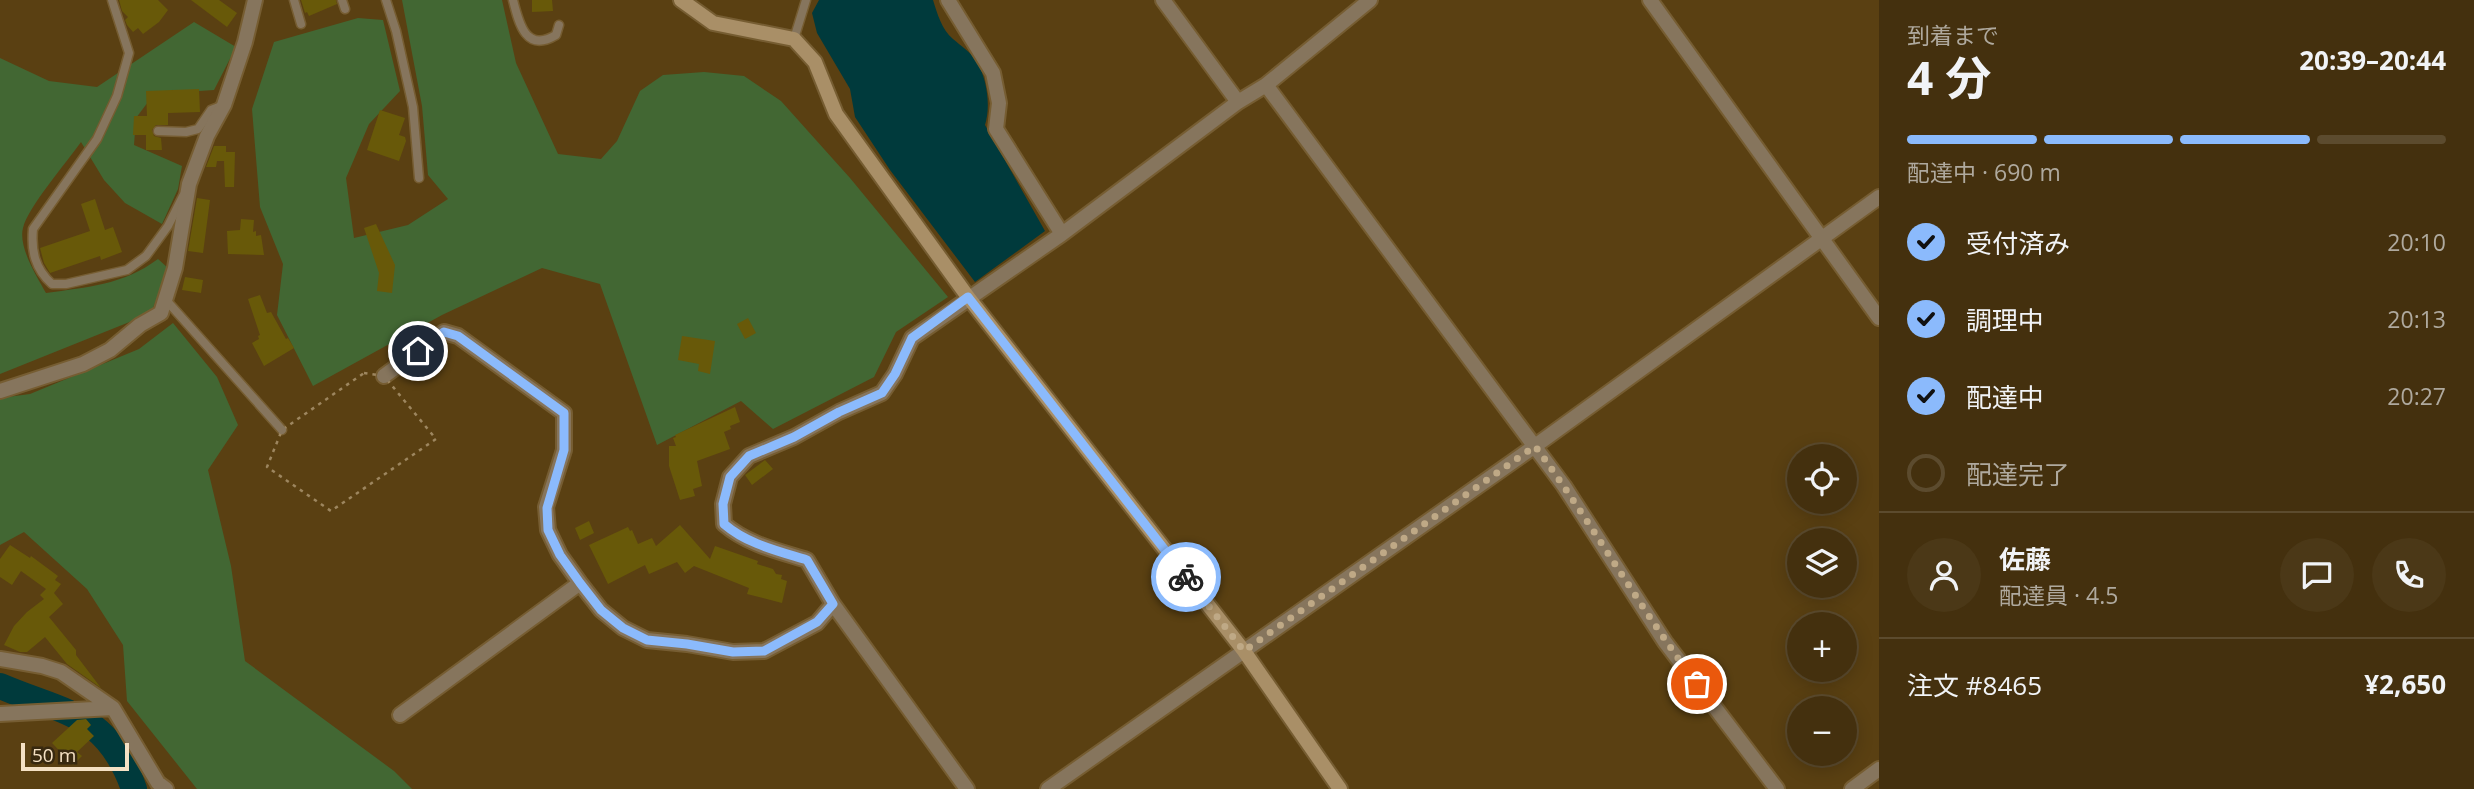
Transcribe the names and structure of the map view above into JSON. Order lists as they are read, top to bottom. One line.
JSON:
{"scale_bar":"50 m","page":{"heading":["4 分","到着まで","20:39–20:44"],"panel":["佐藤","配達員 · 4.5","注文 #8465","¥2,650"],"bar":"配達中 · 690 m","list":[["受付済み","20:10"],["調理中","20:13"],["配達中","20:27"],"配達完了"],"map_buttons":["+","−"],"scale":"50 m"}}
